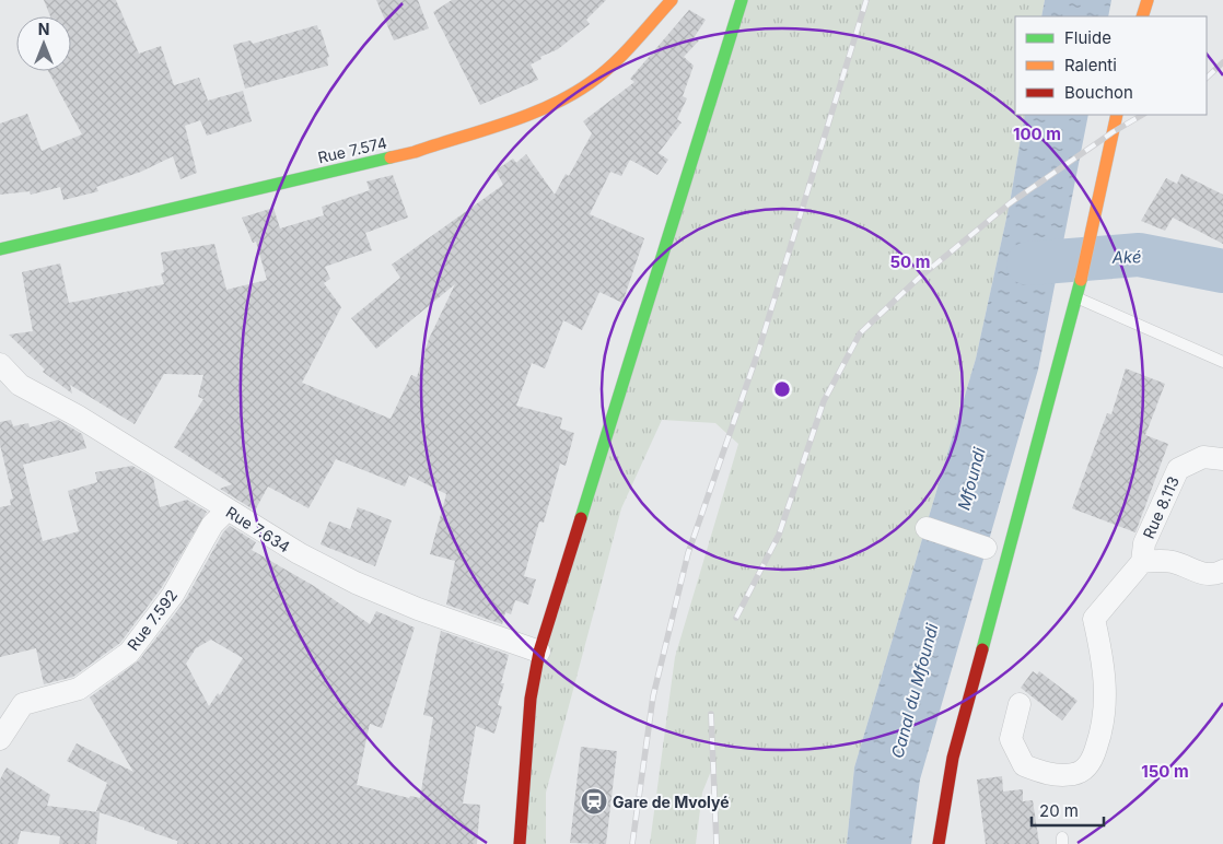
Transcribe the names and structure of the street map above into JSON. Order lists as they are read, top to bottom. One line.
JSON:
{"streets":{"main road":["Rue 7.574"],"street":["Rue 8.113","Rue 7.634","Rue 7.592"]},"crossings":[["Rue 7.634","Rue 7.592"]],"water":["Aké","Mfoundi","Canal du Mfoundi"],"places":{"station":["Gare de Mvolyé"]},"legend":["Fluide","Ralenti","Bouchon"],"scale_bar":"20 m","north":"top","rings":["100 m","50 m","150 m"]}
